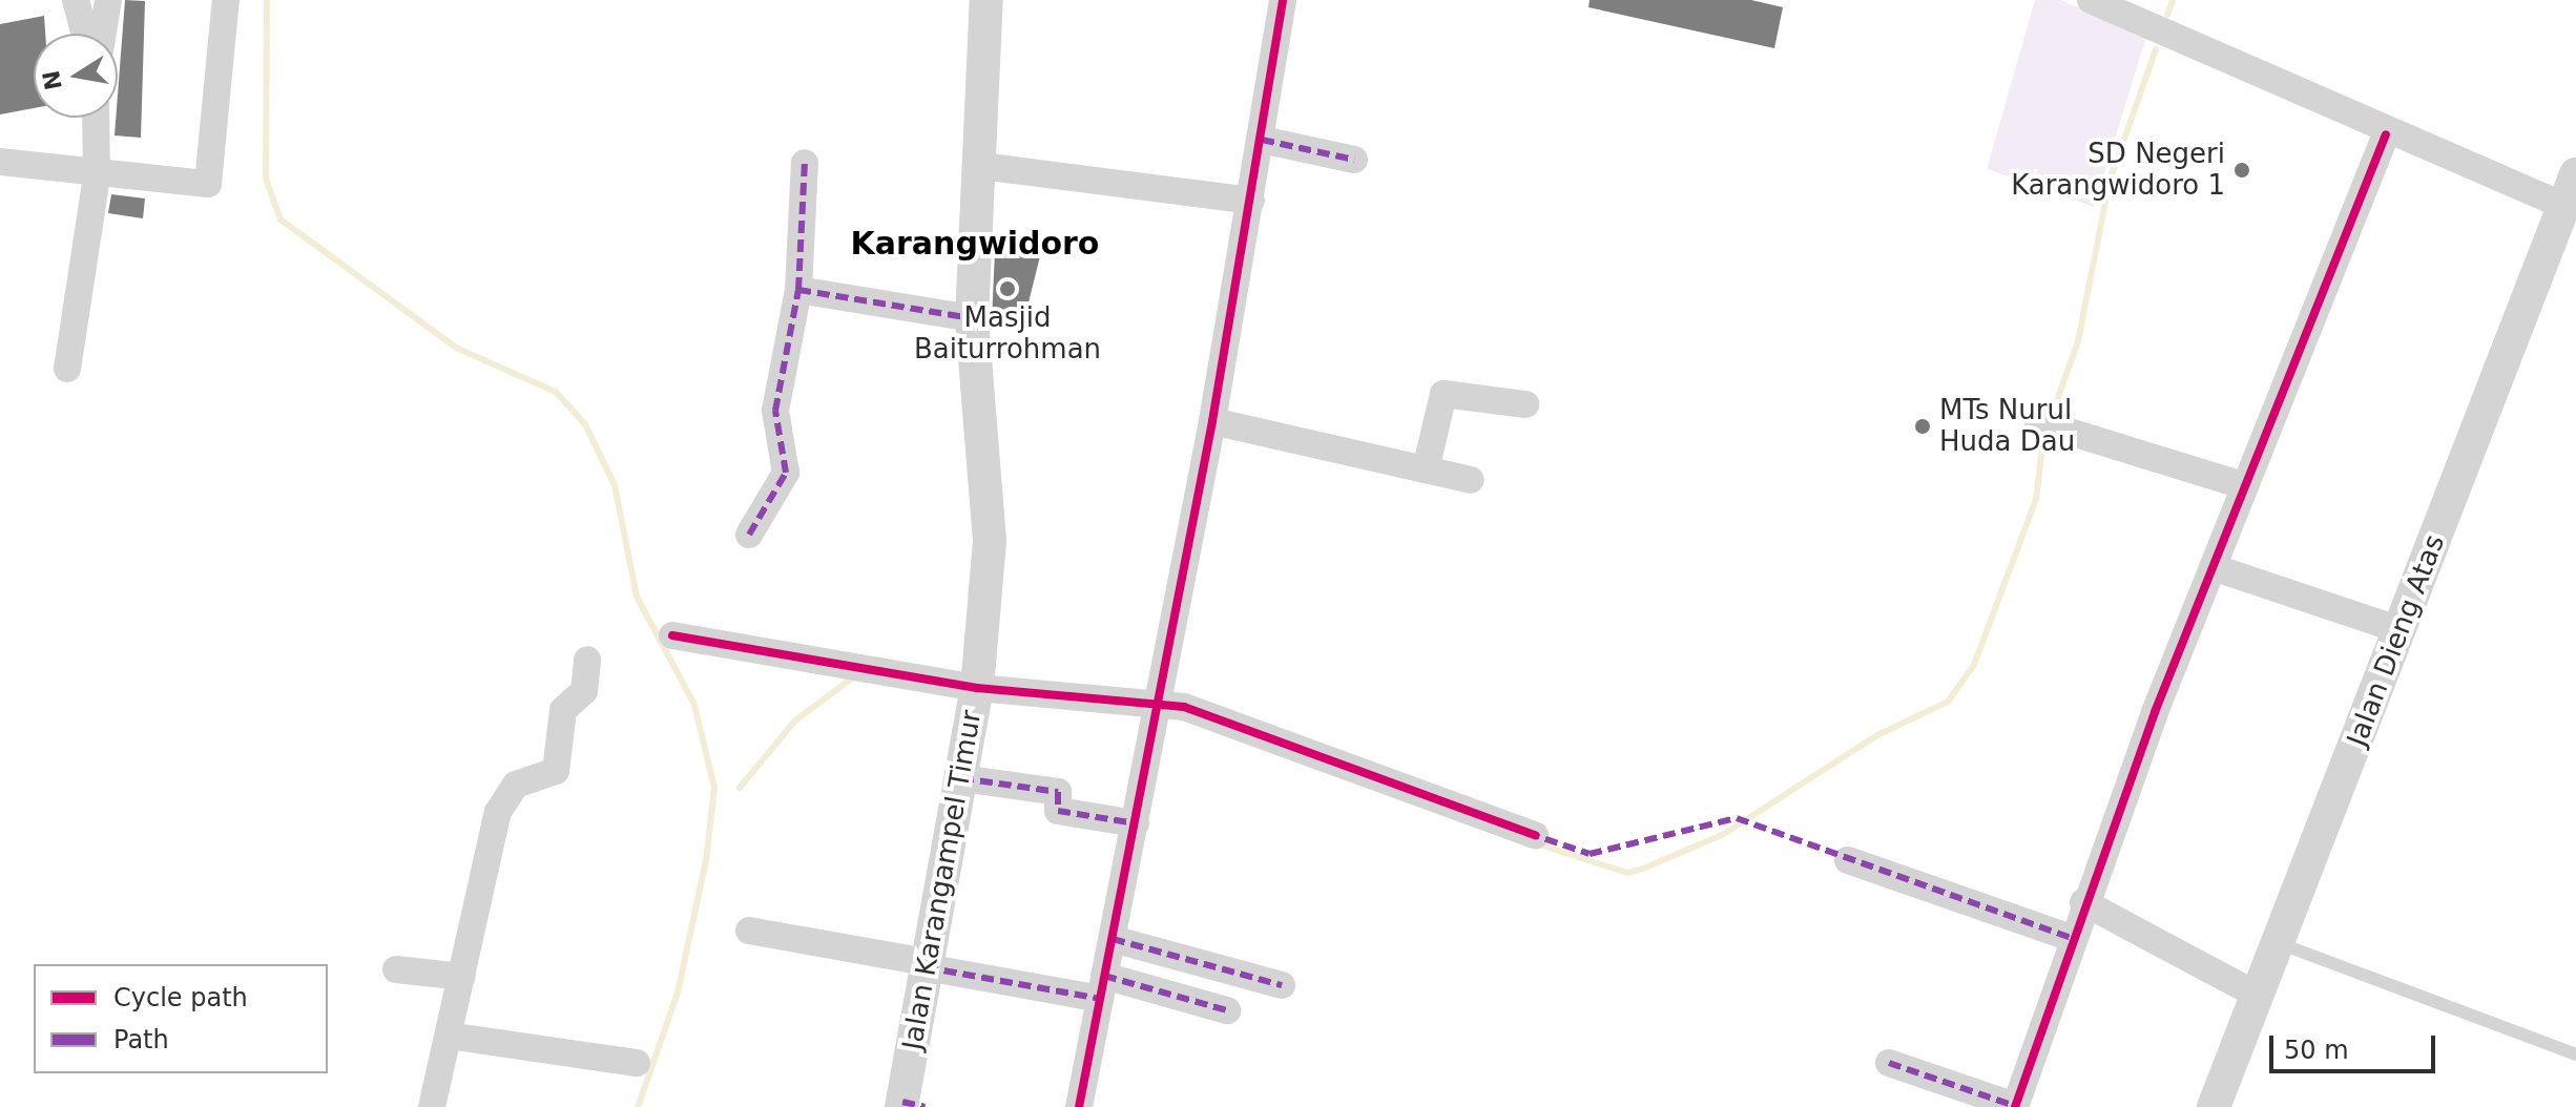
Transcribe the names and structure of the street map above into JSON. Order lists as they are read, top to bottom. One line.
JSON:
{"streets":{"street":["Jalan Dieng Atas","Jalan Karangampel Timur"]},"districts":["Karangwidoro"],"places":["SD Negeri Karangwidoro 1","Masjid Baiturrohman","MTs Nurul Huda Dau"],"legend":["Cycle path","Path"],"scale_bar":"50 m","north":"left"}
